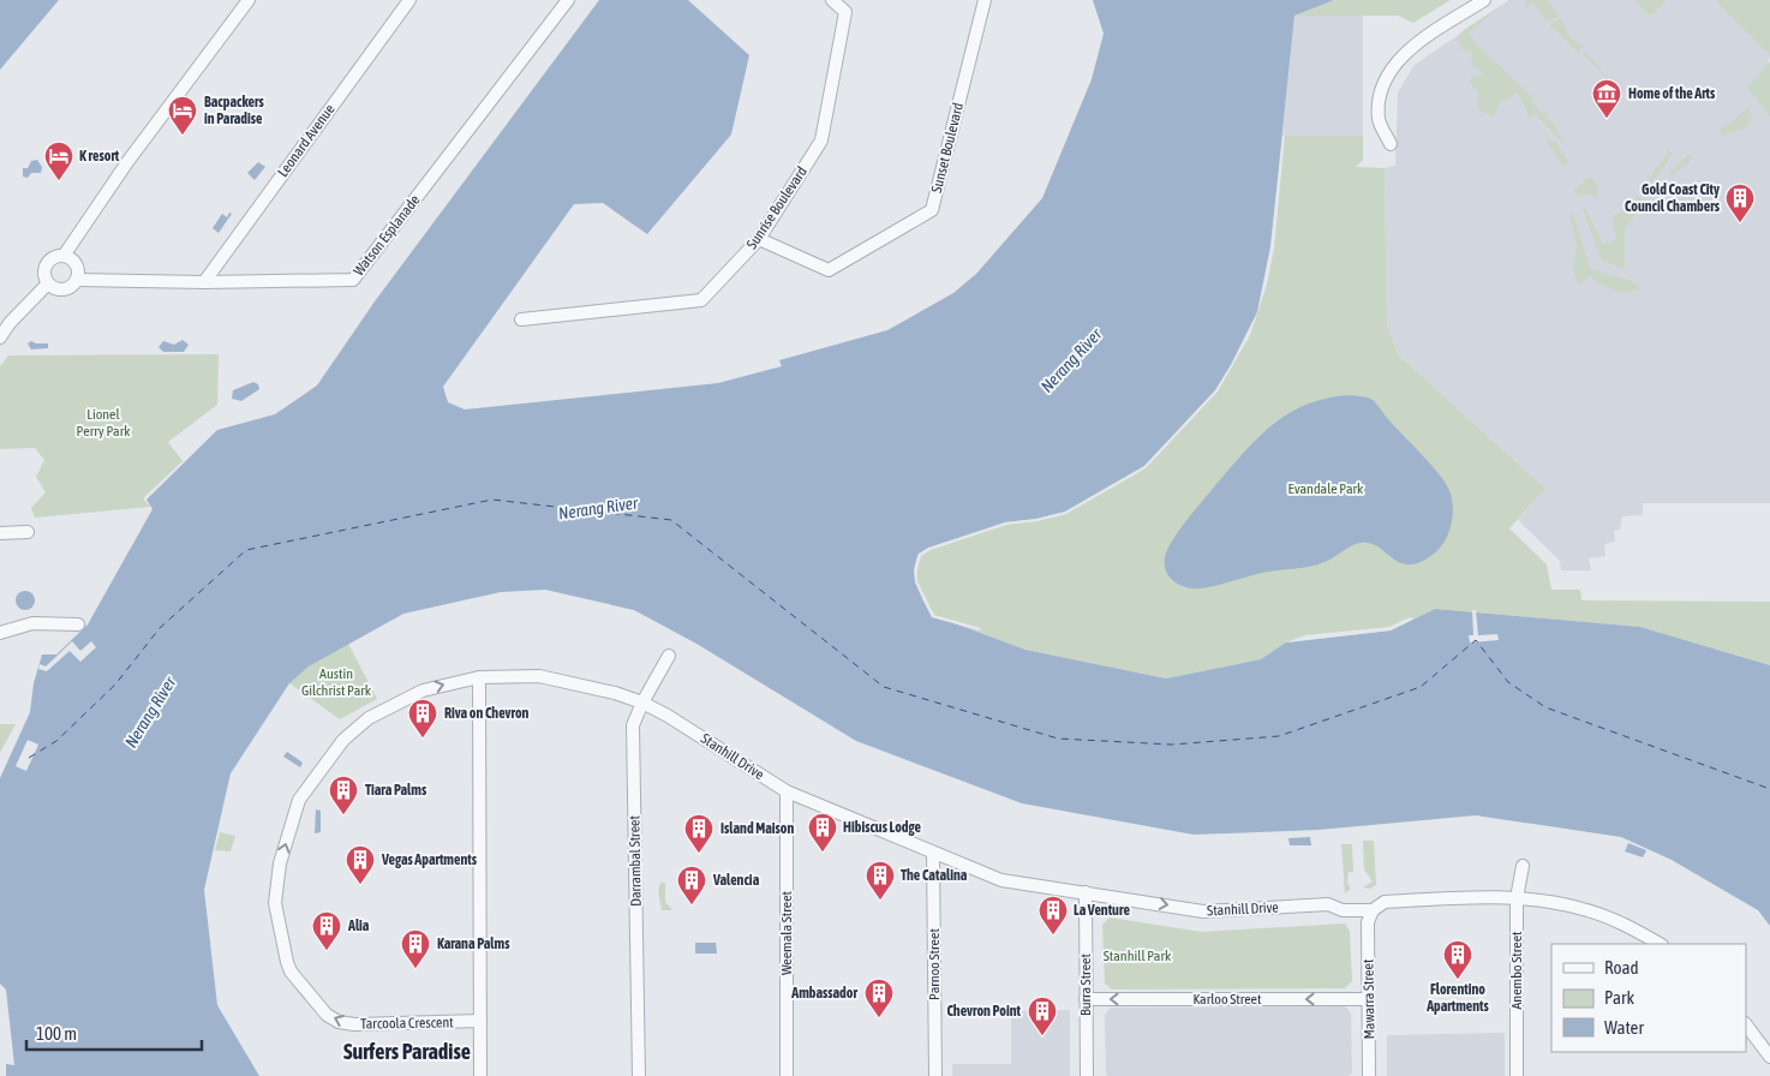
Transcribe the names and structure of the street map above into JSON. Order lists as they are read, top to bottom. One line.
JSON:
{"streets":{"street":["Leonard Avenue","Sunset Boulevard","Sunrise Boulevard","Watson Esplanade","Stanhill Drive","Darrambal Street","Weemala Street","Parnoo Street","Anembo Street","Burra Street","Karloo Street","Mawarra Street","Tarcoola Crescent"]},"crossings":[["Leonard Avenue","Watson Esplanade"],["Sunset Boulevard","Sunrise Boulevard"],["Stanhill Drive","Darrambal Street"],["Stanhill Drive","Weemala Street"],["Stanhill Drive","Parnoo Street"],["Stanhill Drive","Anembo Street"],["Stanhill Drive","Burra Street"],["Stanhill Drive","Mawarra Street"],["Stanhill Drive","Tarcoola Crescent"],["Burra Street","Karloo Street"],["Karloo Street","Mawarra Street"]],"one_way":["Karloo Street"],"districts":["Surfers Paradise"],"water":["Nerang River"],"parks":["Lionel Perry Park","Evandale Park","Austin Gilchrist Park","Stanhill Park"],"places":{"museum":["Home of the Arts"],"hotel":["Bacpackers in Paradise","K resort"],"building":["Gold Coast City Council Chambers","Riva on Chevron","Tiara Palms","Hibiscus Lodge","Island Maison","Vegas Apartments","The Catalina","Valencia","La Venture","Alia","Karana Palms","Florentino Apartments","Ambassador","Chevron Point"]},"legend":["Road","Park","Water"],"scale_bar":"100 m"}
